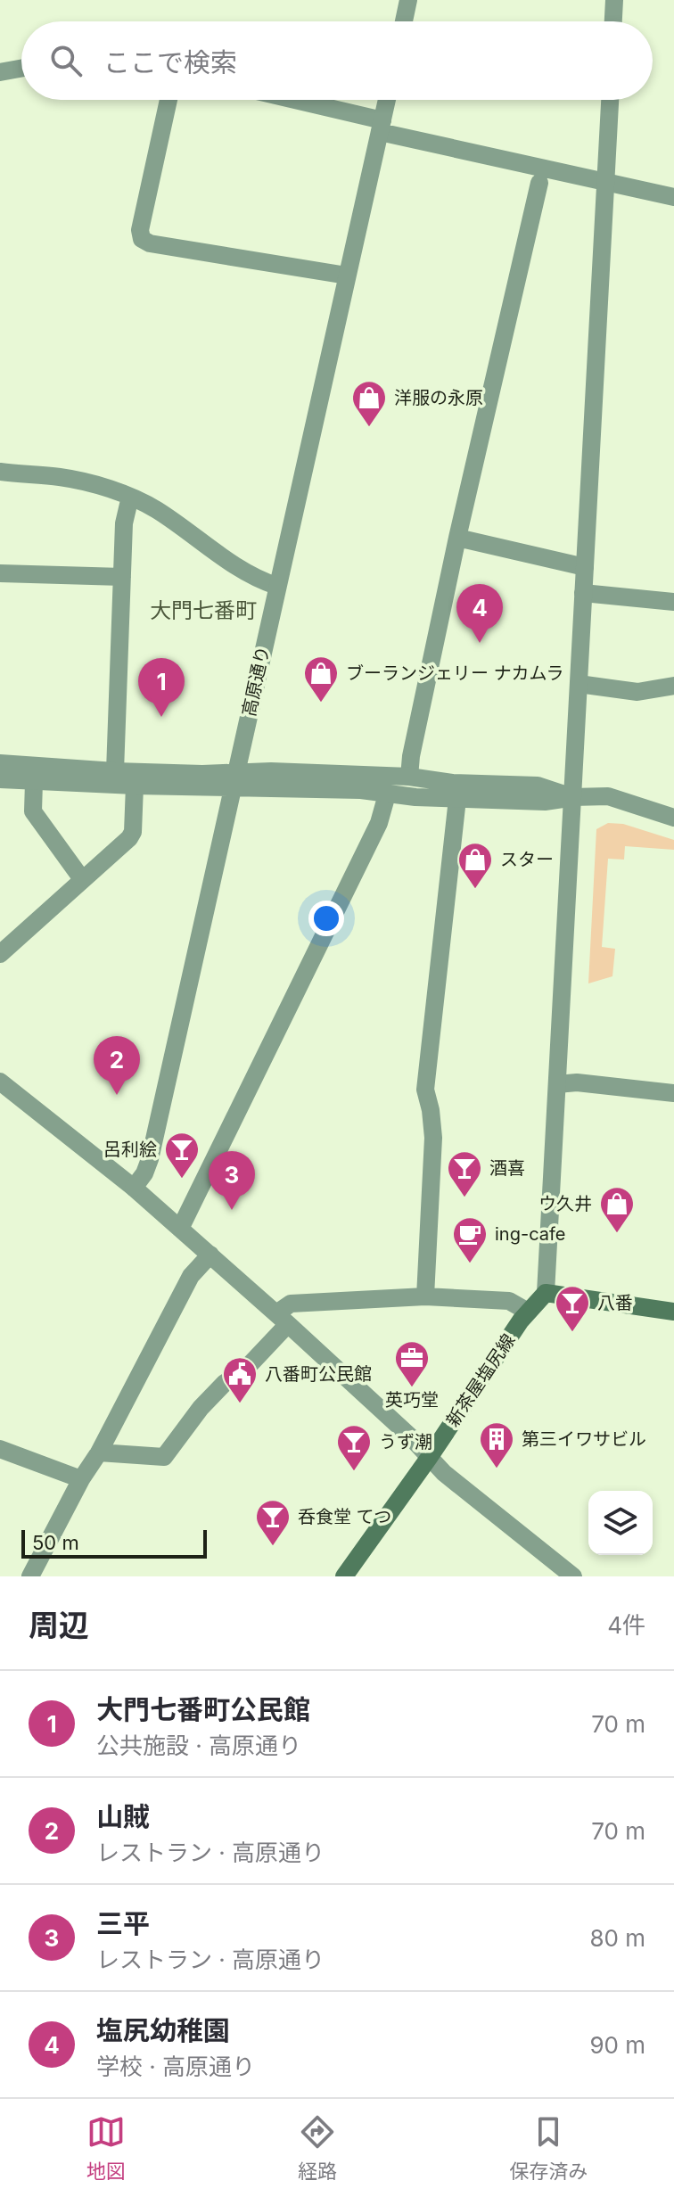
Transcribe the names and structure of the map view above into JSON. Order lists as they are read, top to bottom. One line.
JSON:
{"streets":{"main road":["新茶屋塩尻線"],"street":["高原通り"]},"districts":["大門七番町"],"places":{"shop":["洋服の永原","ブーランジェリー ナカムラ","スター","ウ久井"],"bar":["呂利絵","酒喜","八番","うず潮","呑食堂 てつ"],"cafe":["ing-cafe"],"office":["英巧堂"],"public building":["八番町公民館"],"building":["第三イワサビル"]},"scale_bar":"50 m","page":{"search":"ここで検索","pins":["4","1","2","3"],"scale":"50 m","heading":["周辺","4件"],"list":[{"mark":"1","name":"大門七番町公民館","note":"公共施設 · 高原通り","value":"70 m"},{"mark":"2","name":"山賊","note":"レストラン · 高原通り","value":"70 m"},{"mark":"3","name":"三平","note":"レストラン · 高原通り","value":"80 m"},{"mark":"4","name":"塩尻幼稚園","note":"学校 · 高原通り","value":"90 m"}],"nav":["地図","経路","保存済み"]}}
